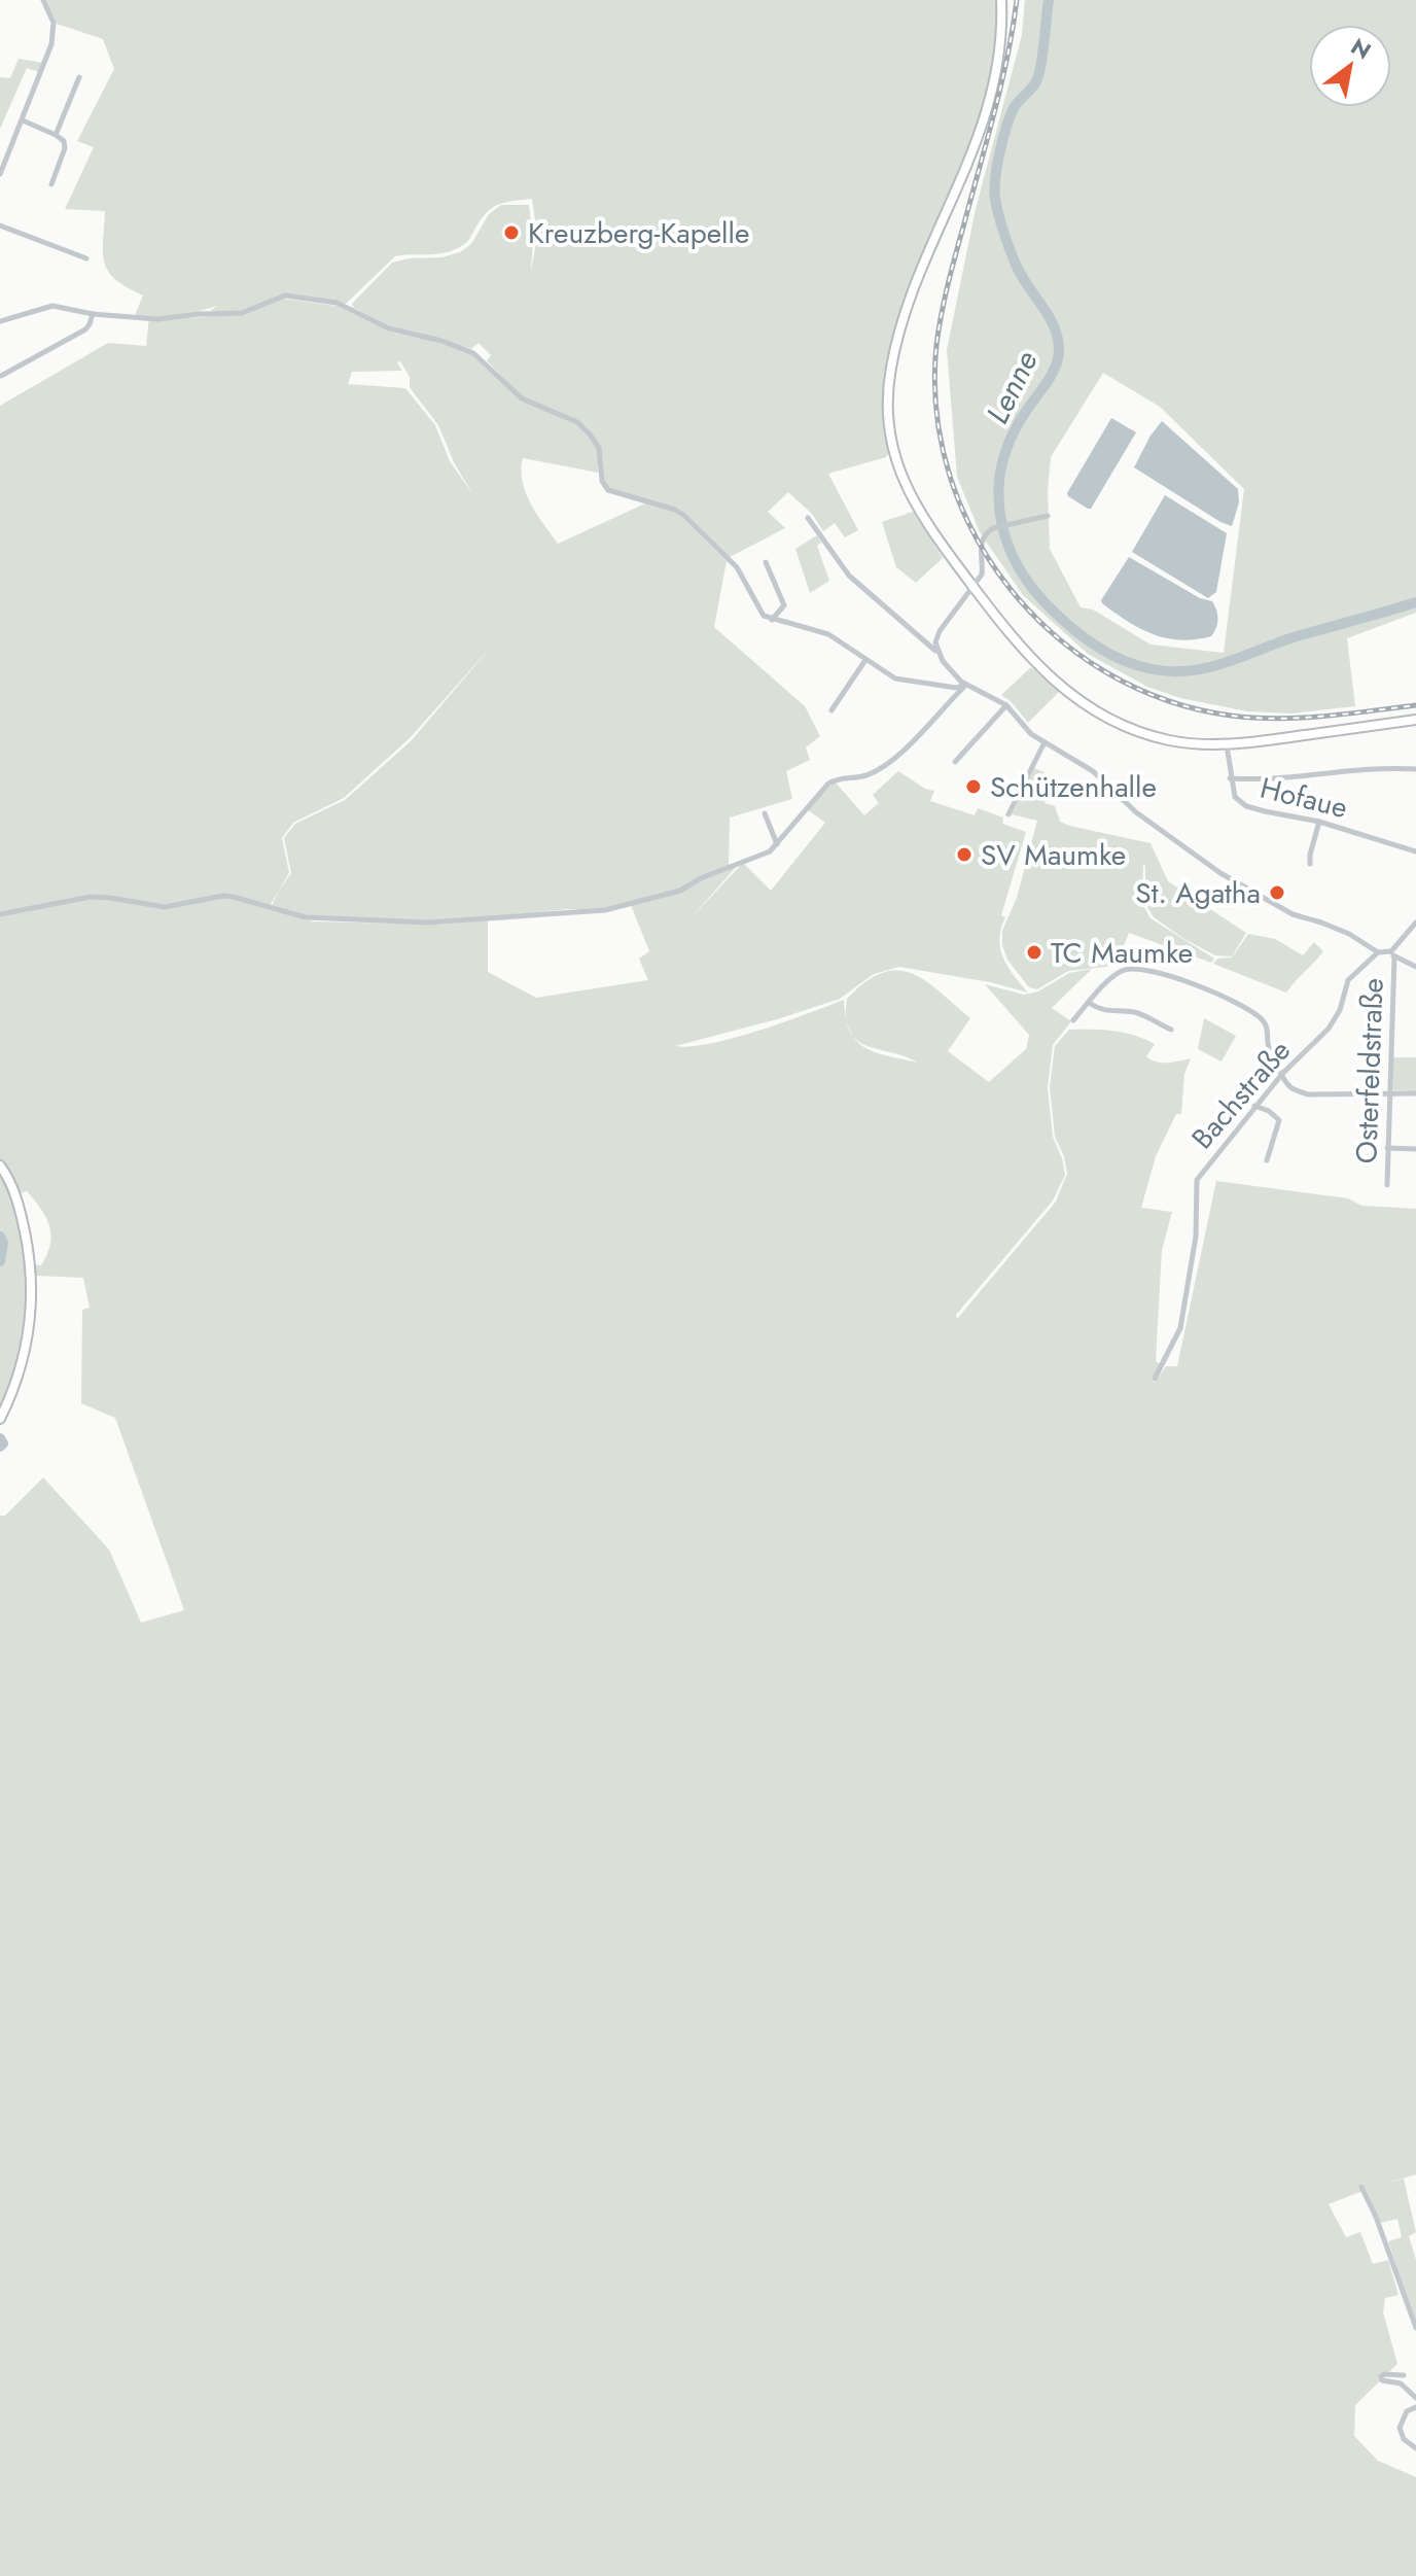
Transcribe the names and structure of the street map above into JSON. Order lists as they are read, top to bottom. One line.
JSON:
{"streets":{"street":["Hofaue","Osterfeldstraße","Bachstraße"]},"water":["Lenne"],"places":["Kreuzberg-Kapelle","Schützenhalle","SV Maumke","St. Agatha","TC Maumke"],"north":"top right"}
